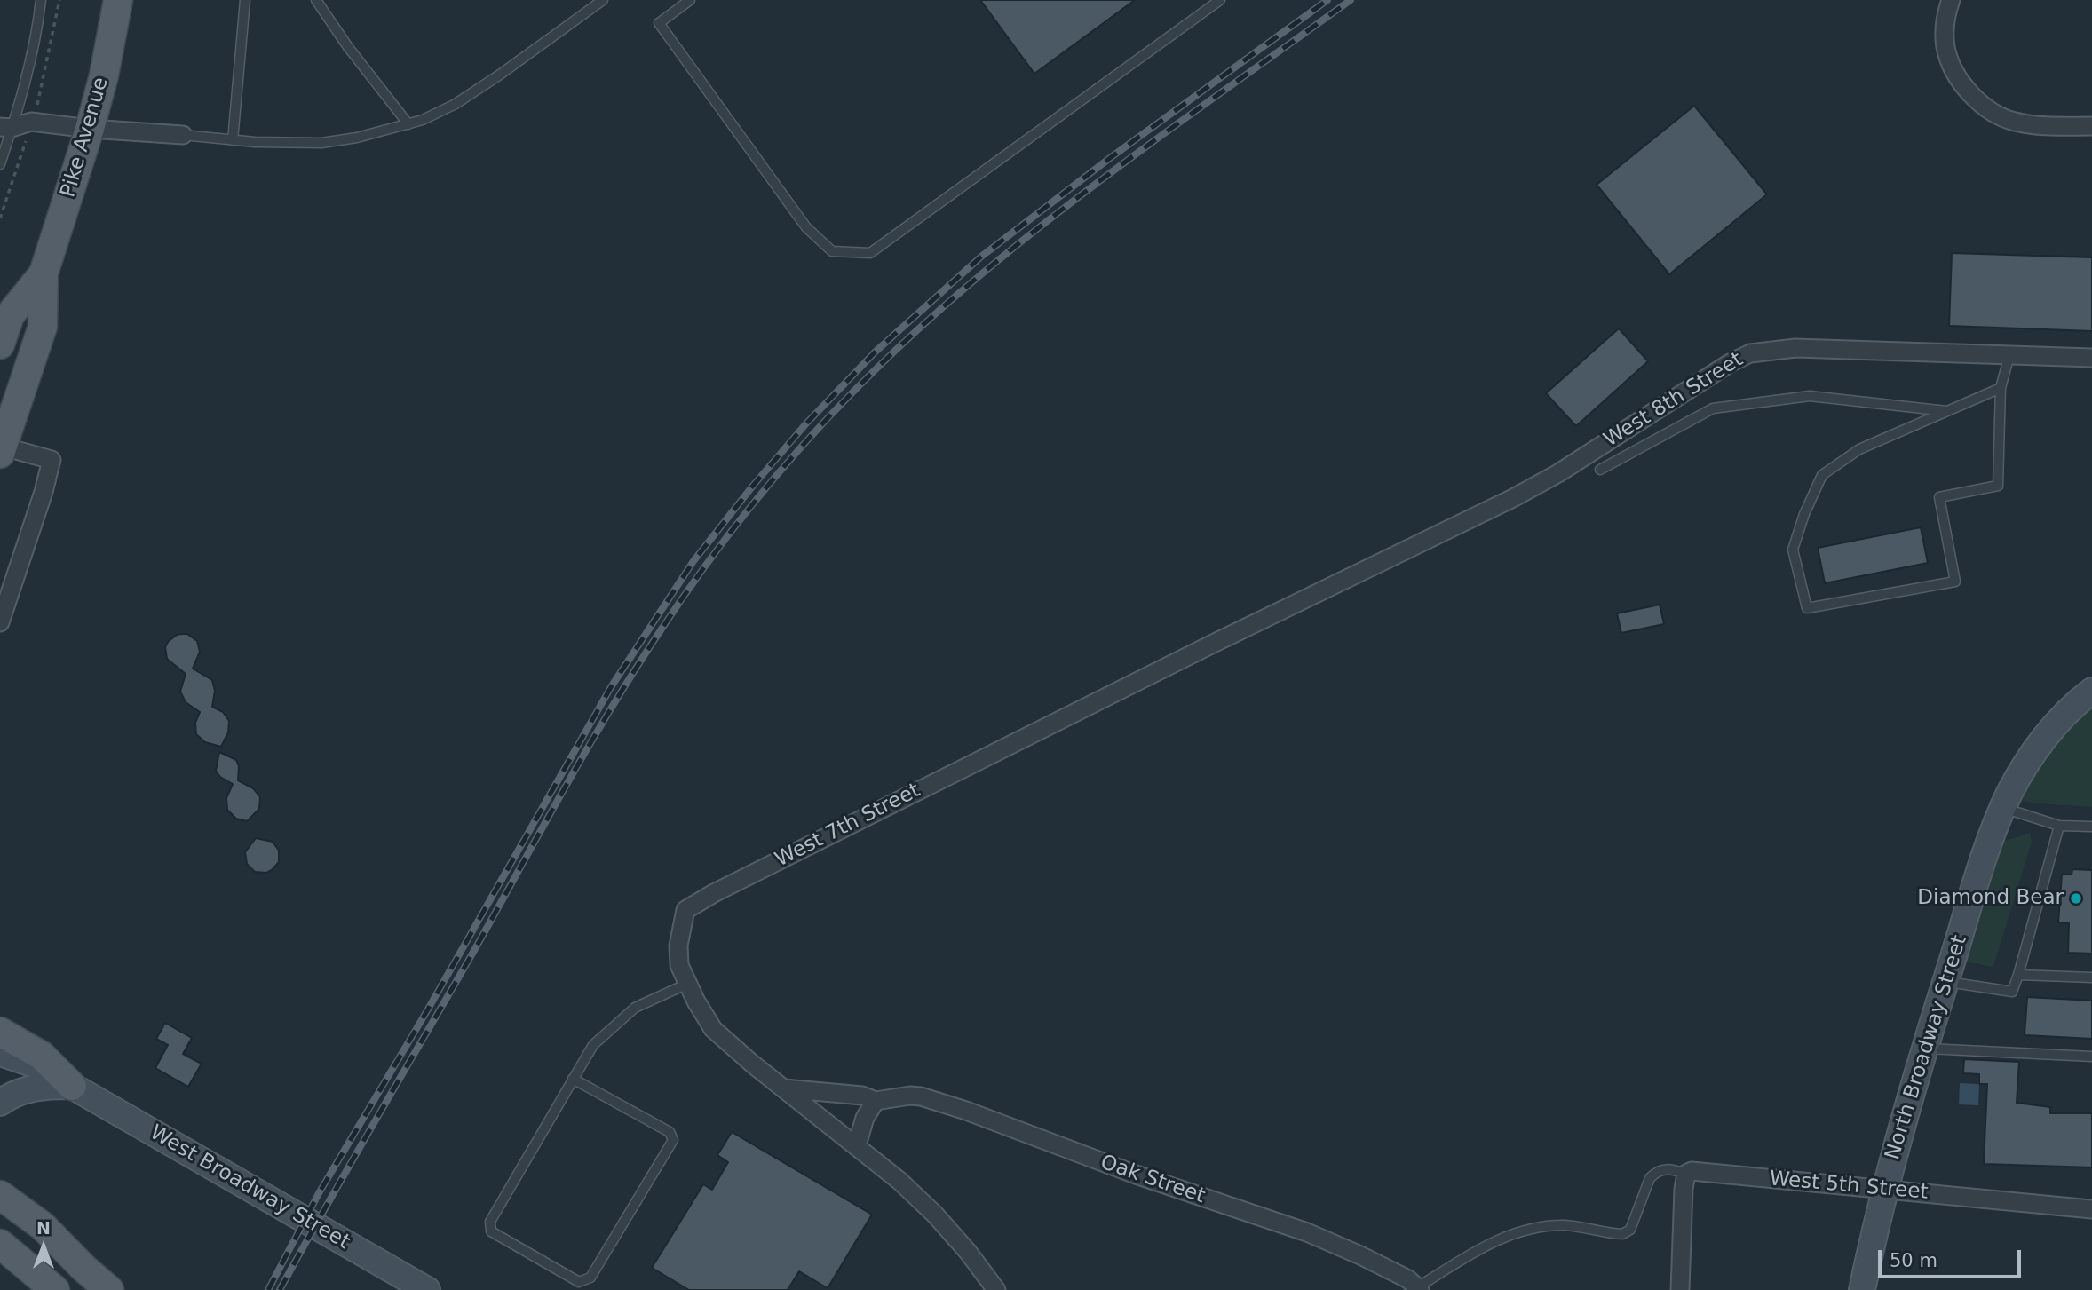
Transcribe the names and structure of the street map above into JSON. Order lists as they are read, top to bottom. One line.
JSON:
{"streets":{"main road":["Pike Avenue","North Broadway Street","West Broadway Street"],"street":["West 8th Street","West 7th Street","Oak Street","West 5th Street"]},"crossings":[["West 8th Street","West 7th Street"],["West 7th Street","Oak Street"],["North Broadway Street","West 5th Street"]],"places":["Diamond Bear"],"scale_bar":"50 m","north":"top"}
